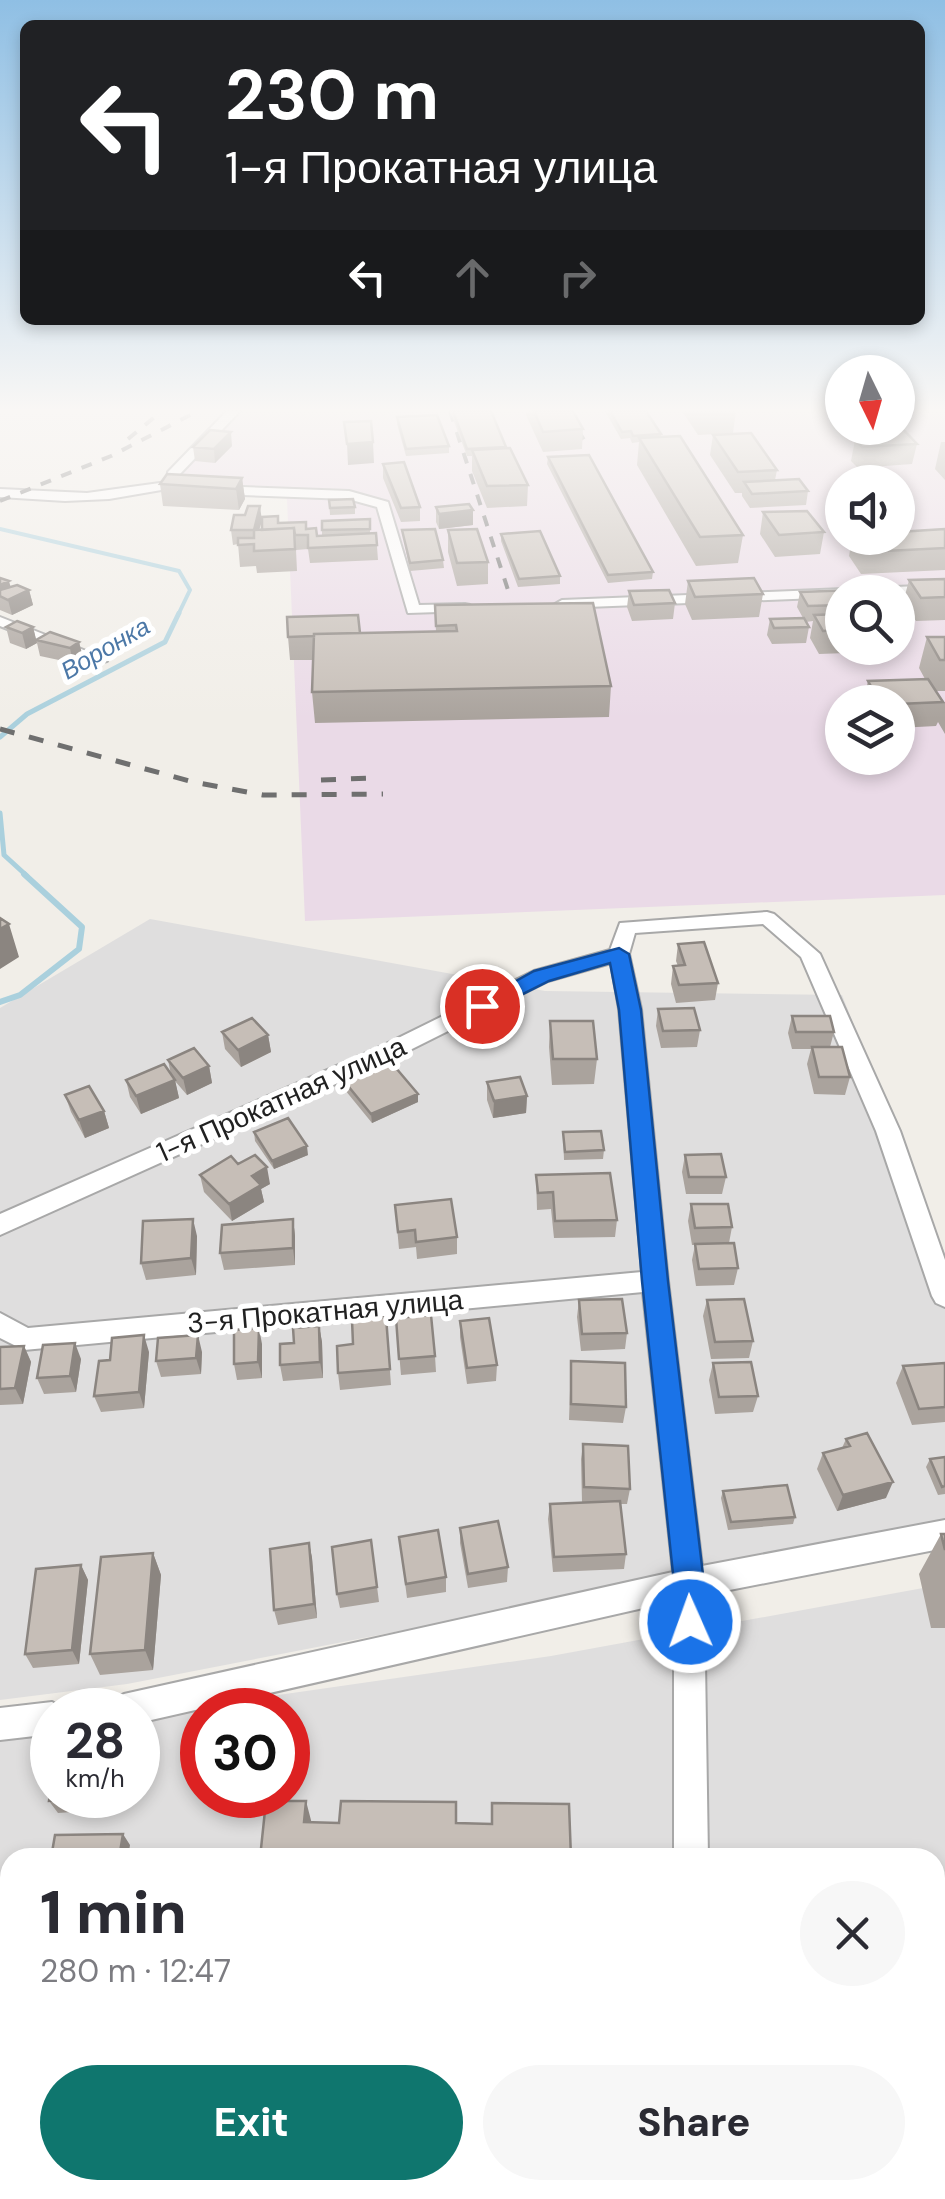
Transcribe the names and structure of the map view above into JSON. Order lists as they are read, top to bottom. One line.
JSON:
{"streets":{"street":["1-я Прокатная улица","3-я Прокатная улица"]},"water":["Воронка"],"north":"bottom","page":{"turn":["230 m","1-я Прокатная улица"],"speed":"28 km/h","limit":"30","heading":["1 min","280 m · 12:47"],"buttons":["Exit","Share"]}}
